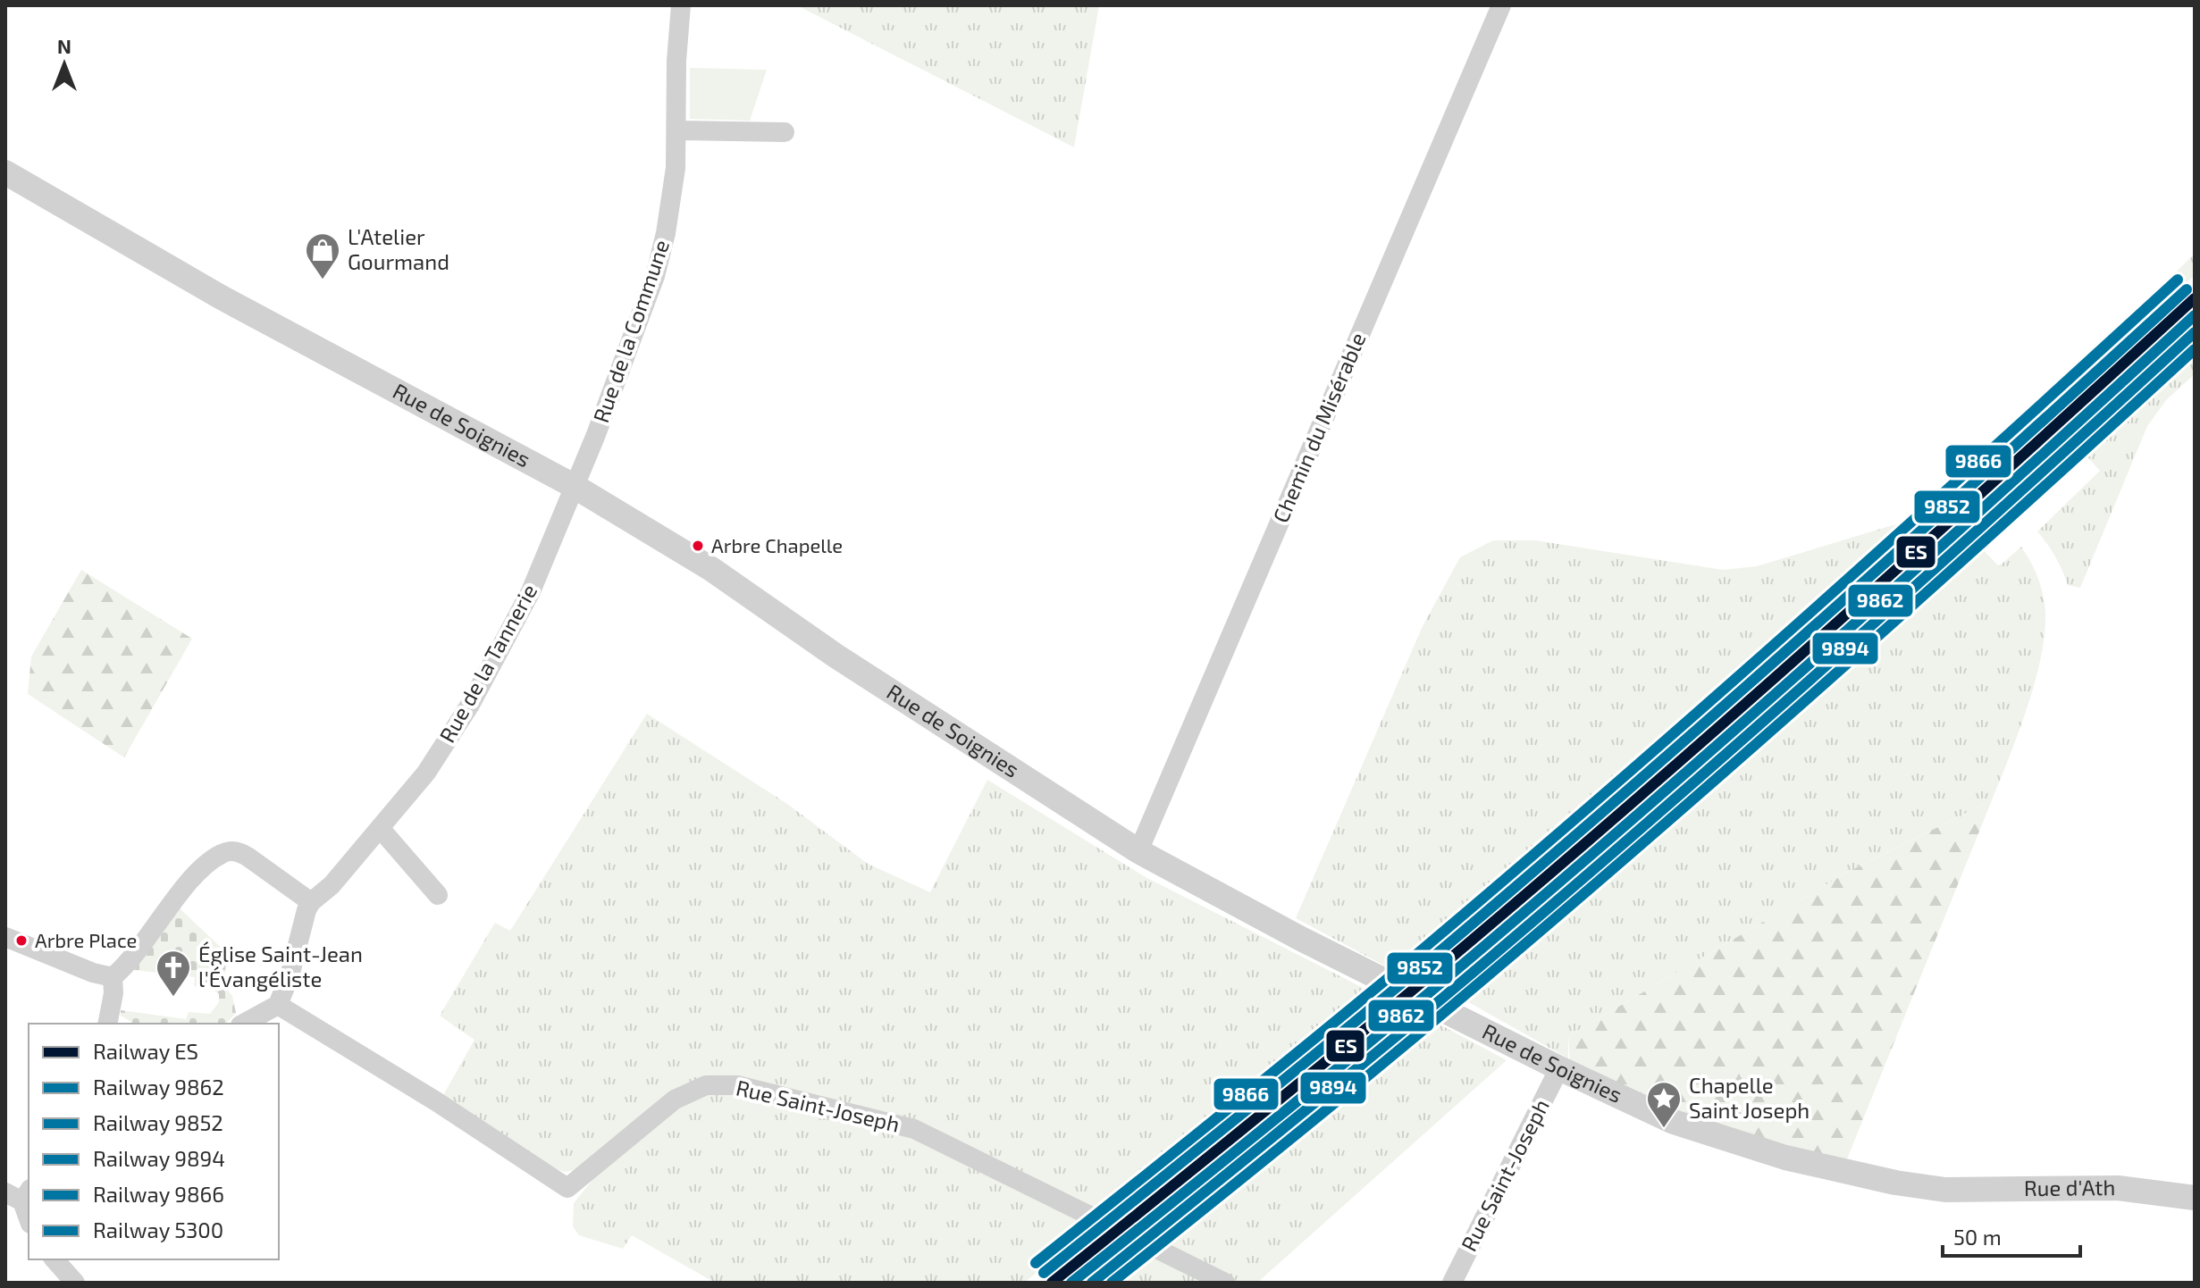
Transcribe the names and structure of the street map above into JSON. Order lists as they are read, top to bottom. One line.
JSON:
{"streets":{"street":["Rue de la Commune","Rue de Soignies","Chemin du Misérable","Rue de la Tannerie","Rue Saint-Joseph","Rue d'Ath"]},"crossings":[["Rue de la Commune","Rue de Soignies"],["Rue de la Commune","Rue de la Tannerie"],["Rue de Soignies","Chemin du Misérable"],["Rue de Soignies","Rue de la Tannerie"],["Rue de Soignies","Rue Saint-Joseph"],["Rue de Soignies","Rue d'Ath"]],"places":{"shop":["L'Atelier Gourmand"],"other":["Arbre Chapelle","Arbre Place"],"church":["Église Saint-Jean l'Évangéliste"],"place":["Chapelle Saint Joseph"]},"lines":["rail line 9866","rail line 9852","rail line ES","rail line 9862","rail line 9894","rail line 5300"],"legend":["Railway ES","Railway 9862","Railway 9852","Railway 9894","Railway 9866","Railway 5300"],"scale_bar":"50 m","north":"top"}
